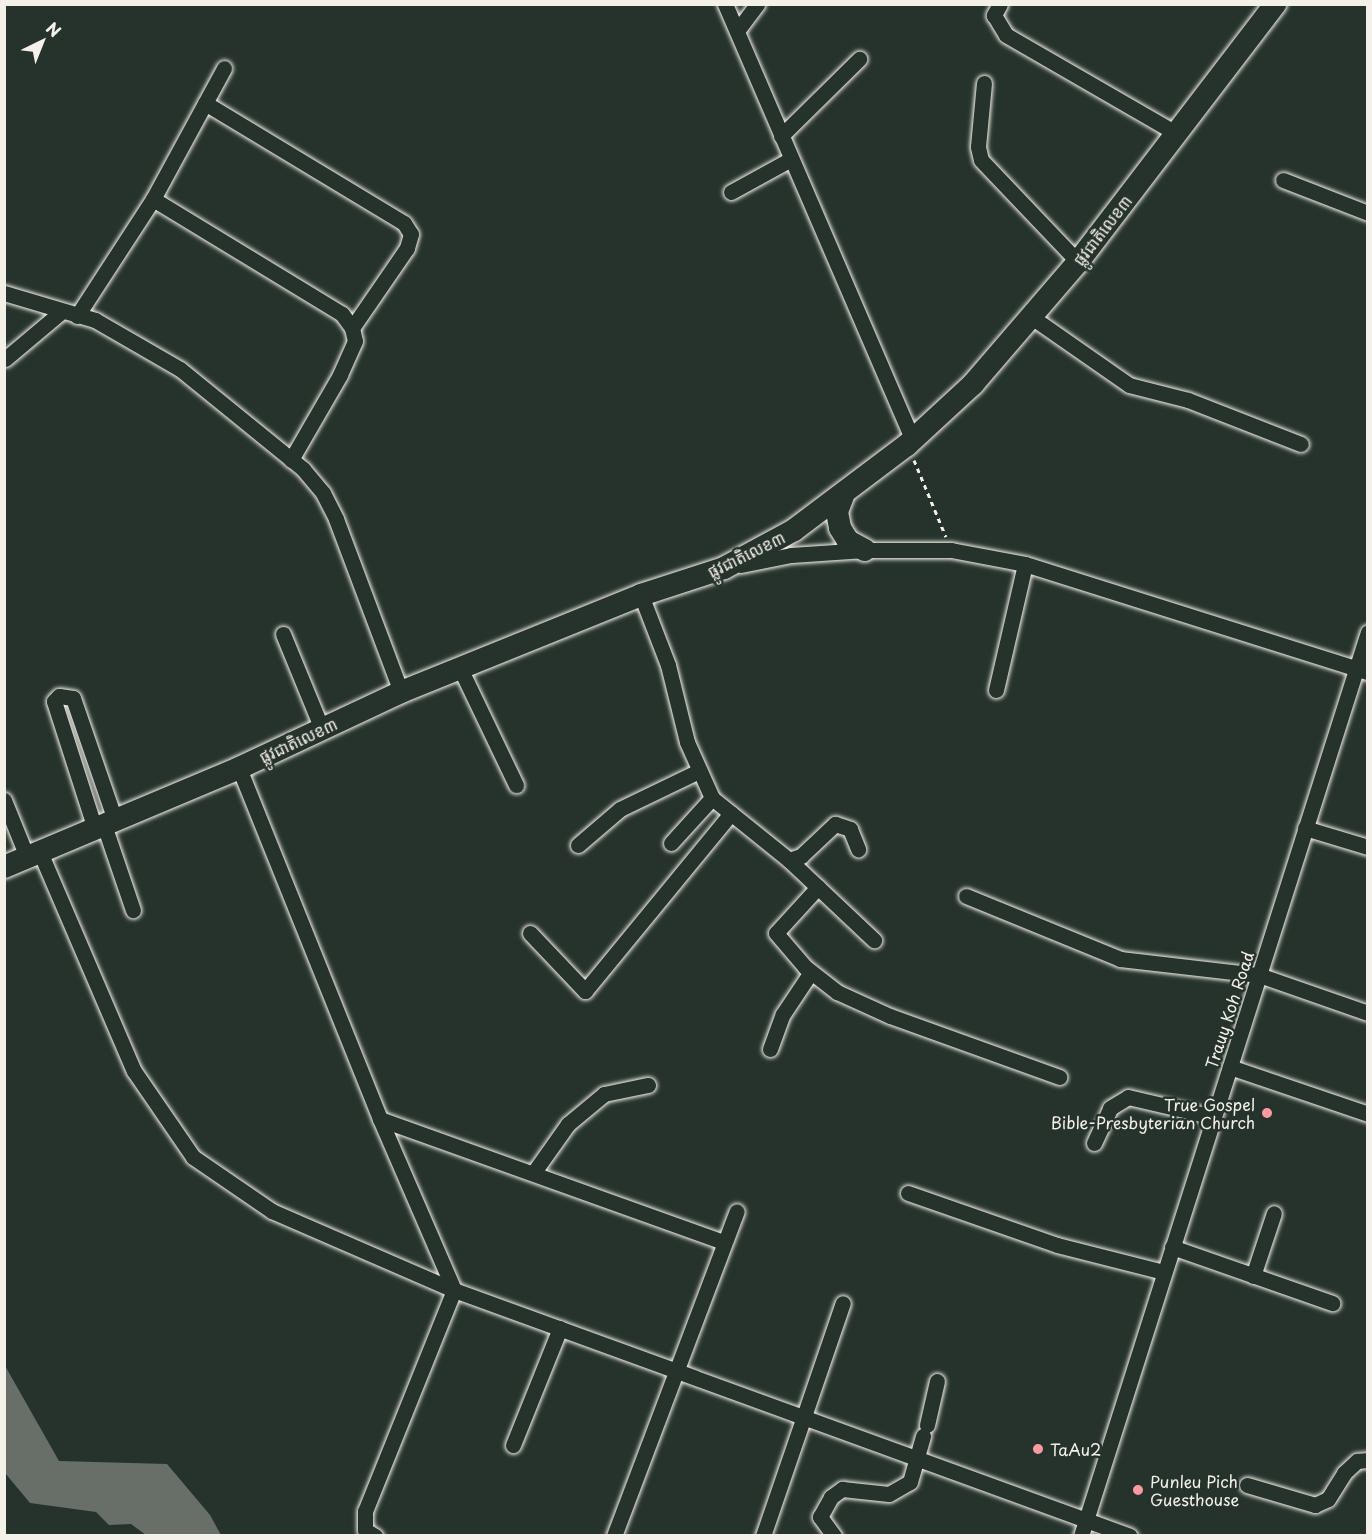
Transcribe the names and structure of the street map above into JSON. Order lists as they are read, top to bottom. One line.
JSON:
{"streets":{"highway":["ផ្លូវជាតិលេខ៣"],"street":["Trauy Koh Road"]},"places":["True Gospel Bible-Presbyterian Church","TaAu2","Punleu Pich Guesthouse"],"north":"top right"}
